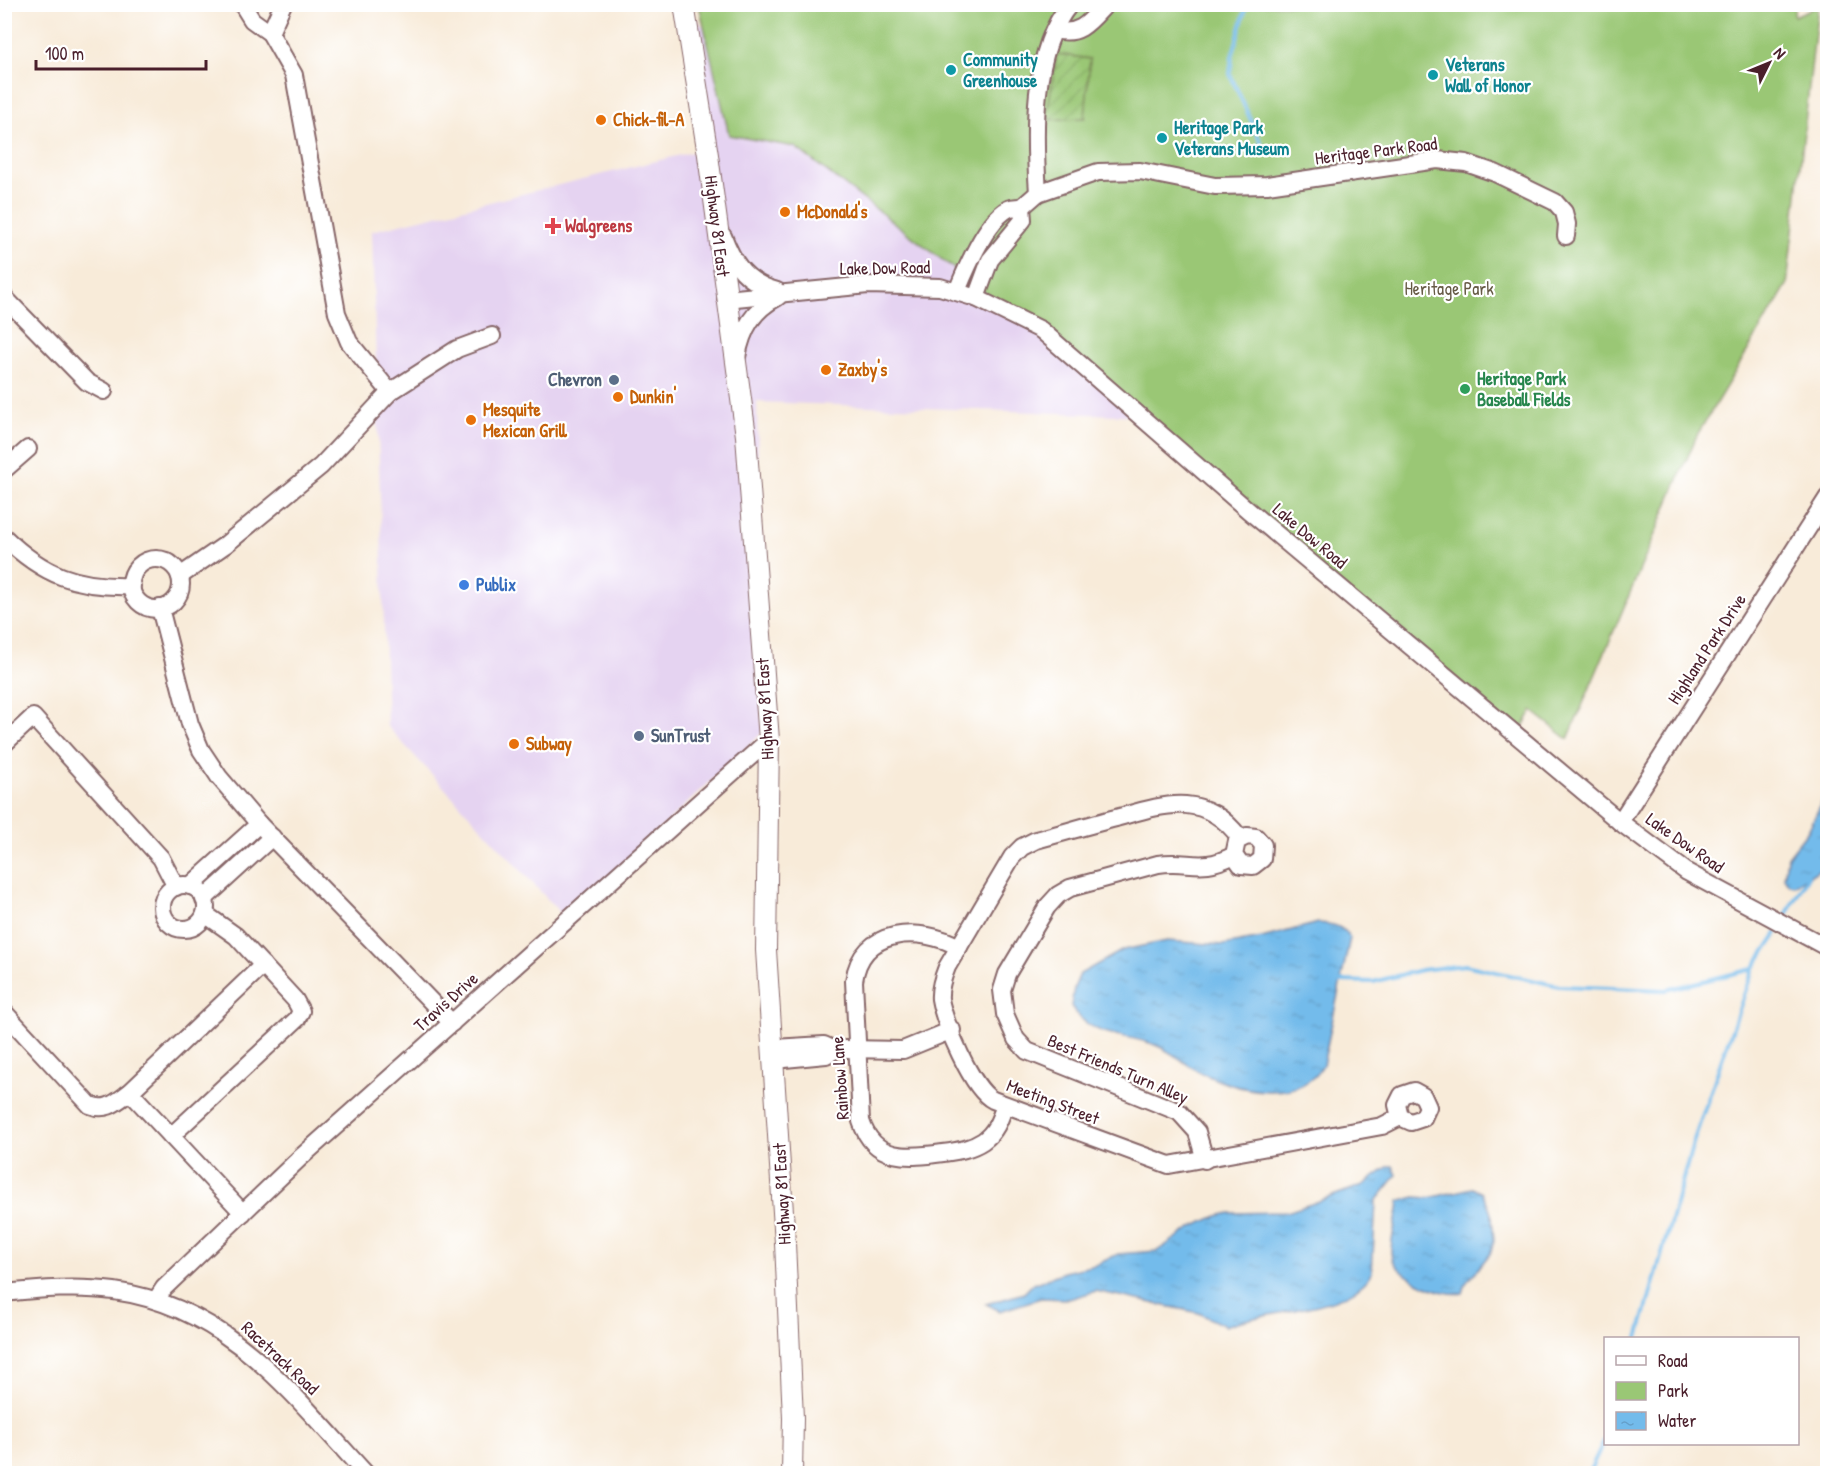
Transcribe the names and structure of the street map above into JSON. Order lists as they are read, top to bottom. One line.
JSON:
{"streets":{"main road":["Highway 81 East"],"street":["Heritage Park Road","Lake Dow Road","Highland Park Drive","Travis Drive","Best Friends Turn Alley","Rainbow Lane","Meeting Street","Racetrack Road"]},"crossings":[["Heritage Park Road","Lake Dow Road"],["Highway 81 East","Lake Dow Road"],["Highway 81 East","Travis Drive"],["Lake Dow Road","Highland Park Drive"],["Travis Drive","Racetrack Road"],["Best Friends Turn Alley","Meeting Street"],["Rainbow Lane","Meeting Street"]],"parks":["Heritage Park"],"places":{"other":["Community Greenhouse","Veterans Wall of Honor","Chick-fil-A","Heritage Park Veterans Museum","McDonald's","Zaxby's","Chevron","Heritage Park Baseball Fields","Dunkin'","Mesquite Mexican Grill","Publix","SunTrust","Subway"],"health":["Walgreens"]},"legend":["Road","Park","Water"],"scale_bar":"100 m","north":"top right"}
